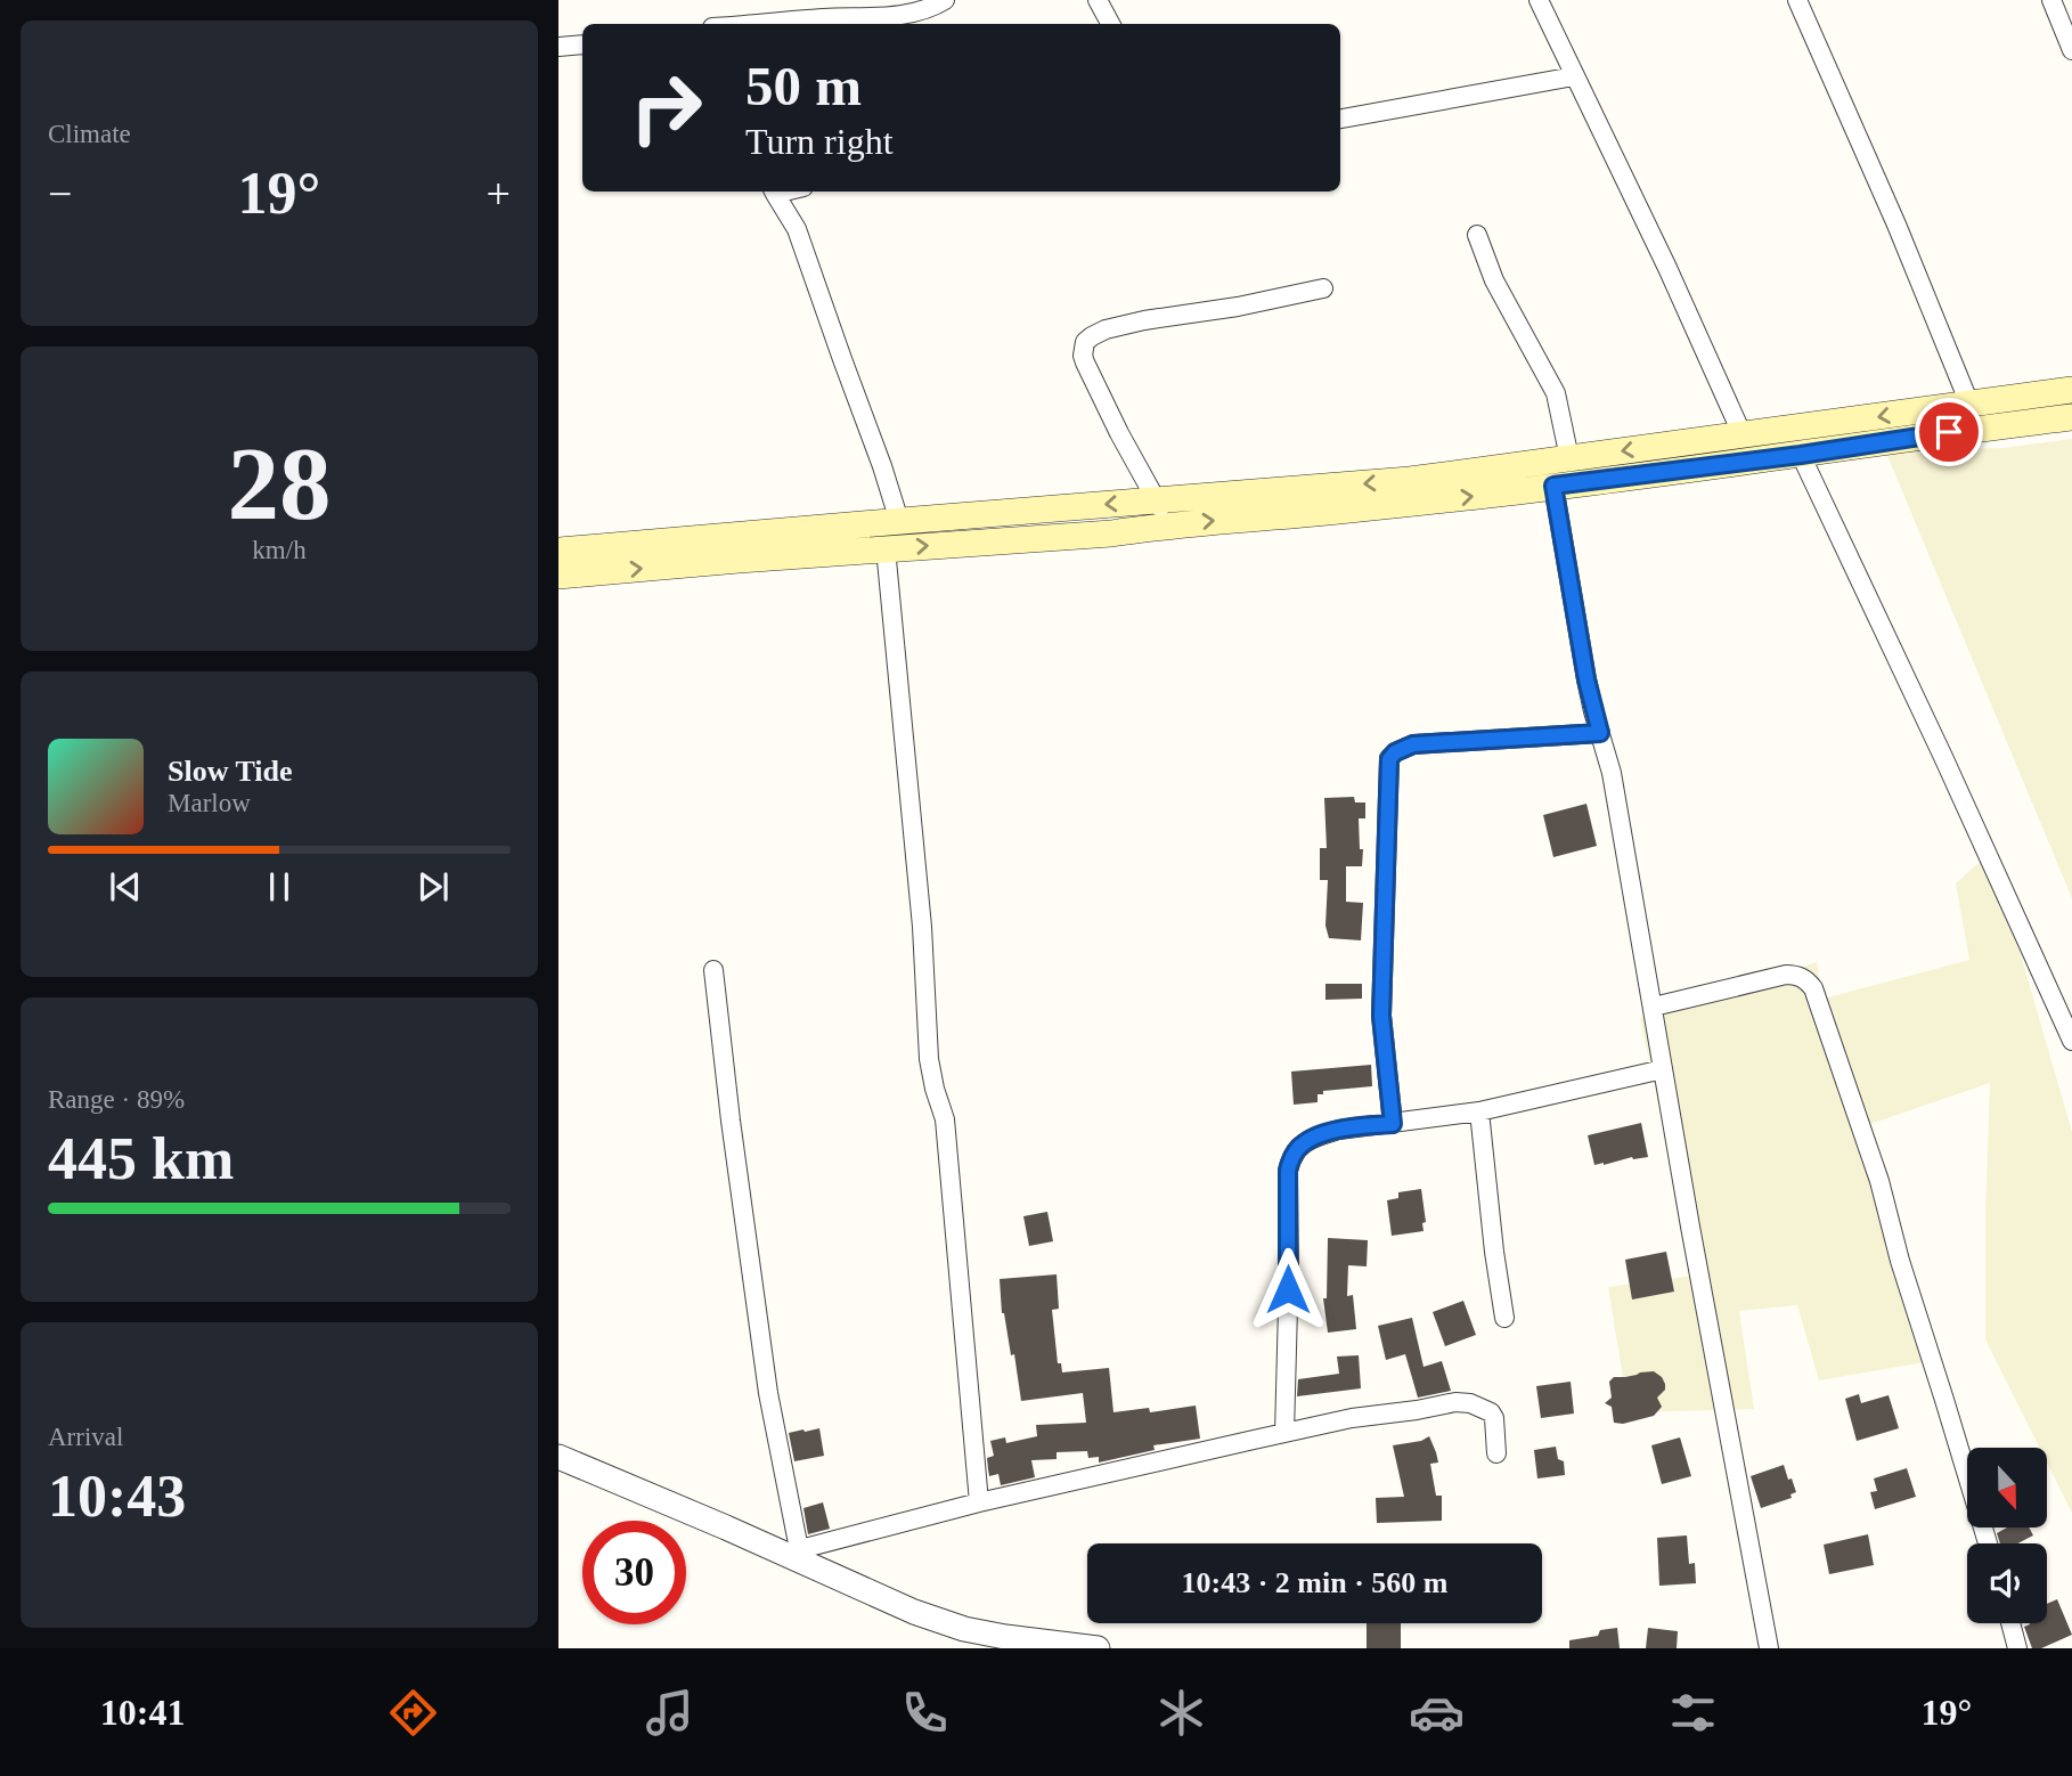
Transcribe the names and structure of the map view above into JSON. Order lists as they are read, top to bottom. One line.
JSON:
{"north":"bottom","page":{"tile":["Climate",["28","km/h"],["Range · 89%","445 km"],["Arrival","10:43"]],"turn":["50 m","Turn right"],"heat":["−","19°","+"],"song":["Slow Tide","Marlow"],"limit":"30","trip":"10:43 · 2 min · 560 m","tabs":["10:41","19°"]}}
